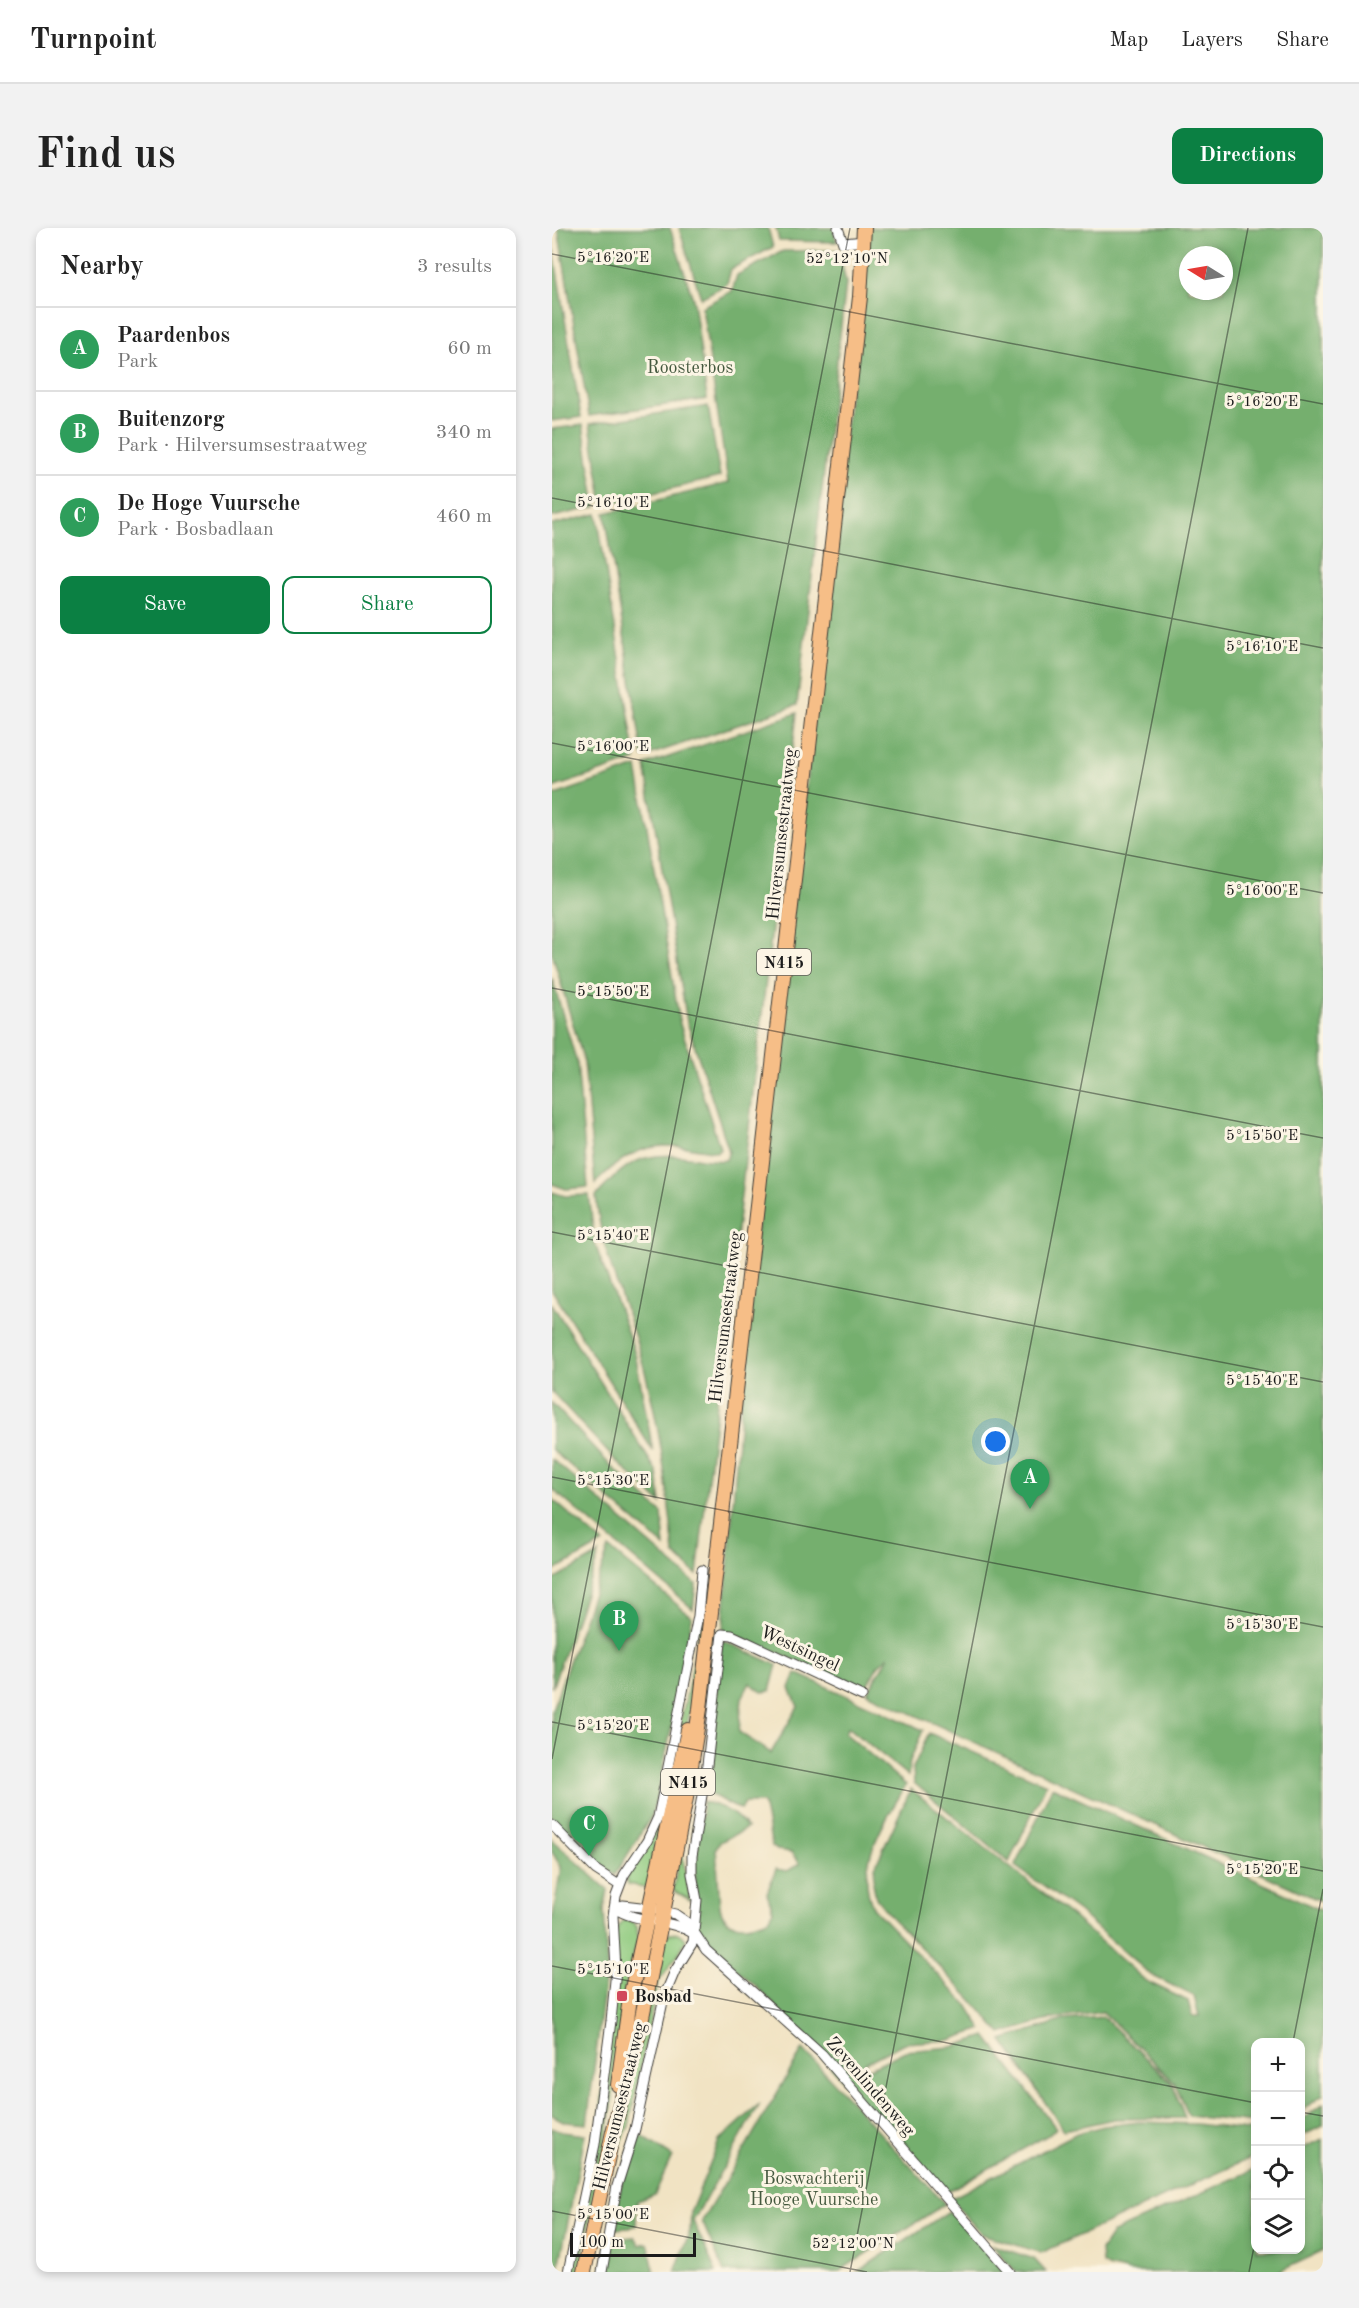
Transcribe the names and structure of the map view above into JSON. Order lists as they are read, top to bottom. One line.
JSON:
{"streets":{"main road":["Hilversumsestraatweg","N415"],"street":["Westsingel","Zevenlindenweg"]},"crossings":[["Hilversumsestraatweg","Westsingel"],["Hilversumsestraatweg","Zevenlindenweg"]],"parks":["Roosterbos","Boswachterij Hooge Vuursche"],"places":{"transit":["Bosbad"]},"scale_bar":"100 m","north":"left","page":{"header":"Turnpoint","nav":["Map","Layers","Share"],"buttons":["Directions",["Save","Share"]],"title":"Find us","heading":["Nearby","3 results"],"list":[{"mark":"A","name":"Paardenbos","note":"Park","value":"60 m"},{"mark":"B","name":"Buitenzorg","note":"Park · Hilversumsestraatweg","value":"340 m"},{"mark":"C","name":"De Hoge Vuursche","note":"Park · Bosbadlaan","value":"460 m"}],"pins":["A","B","C"],"map_buttons":["+","−"],"scale":"100 m"},"coordinates":["5°16'20\"E","52°12'10\"N","5°16'10\"E","5°16'00\"E","5°15'50\"E","5°15'40\"E","5°15'30\"E","5°15'20\"E","5°15'10\"E","5°15'00\"E","52°12'00\"N"]}
